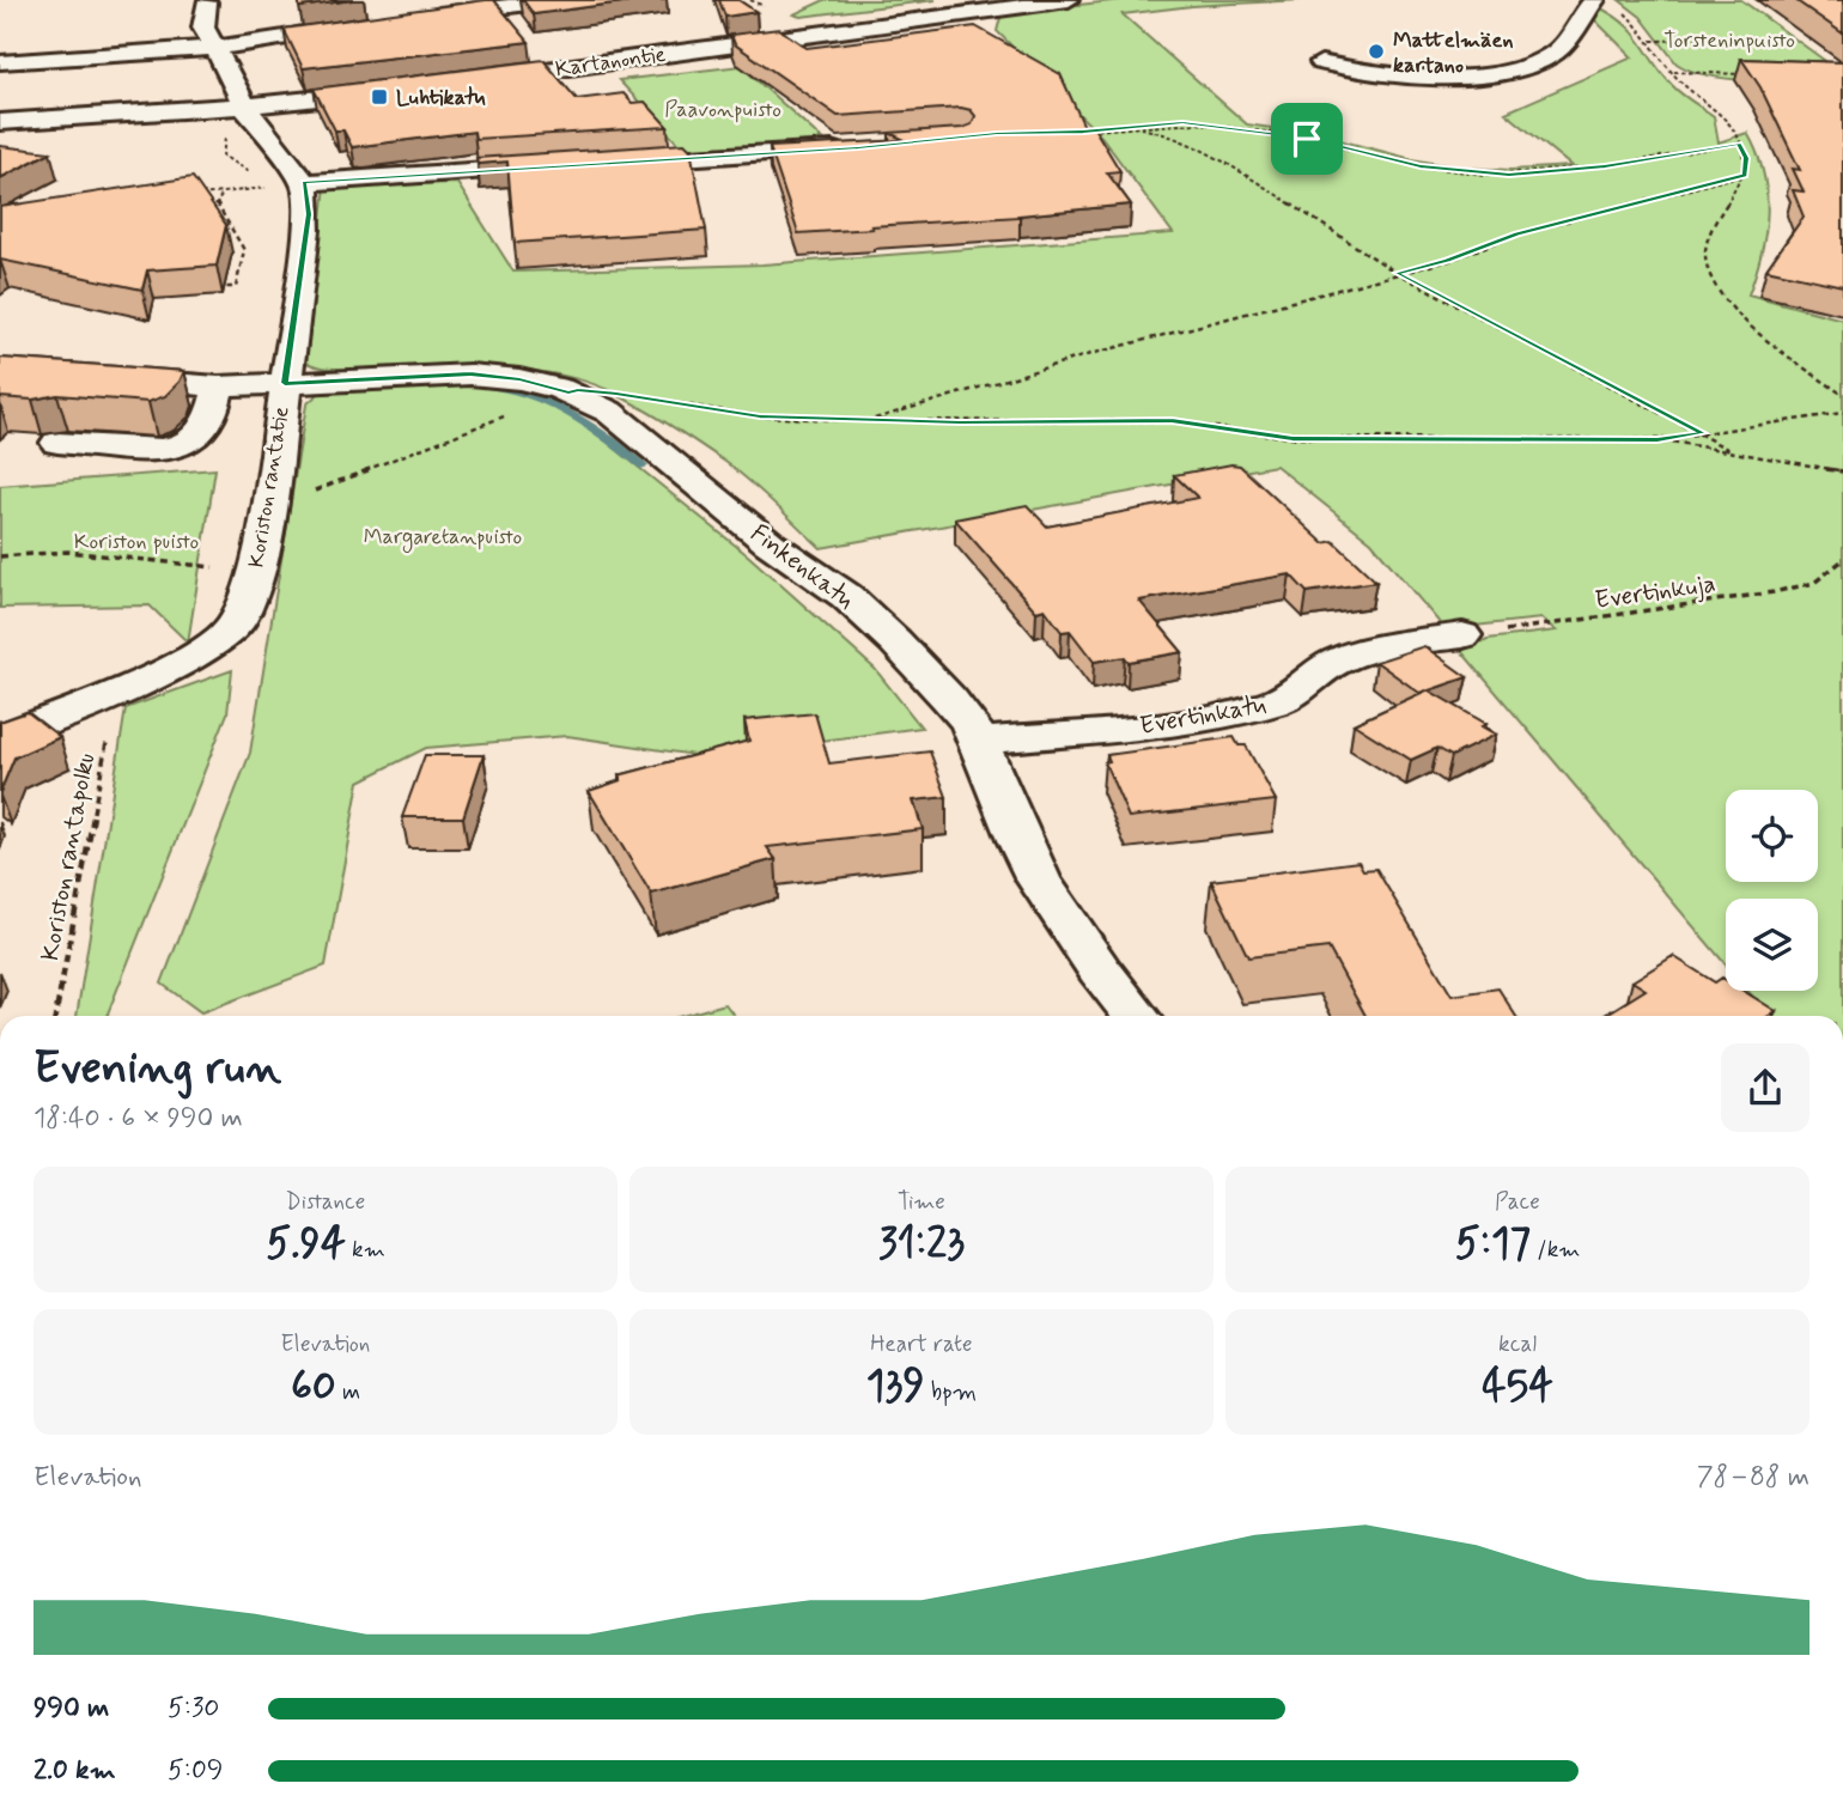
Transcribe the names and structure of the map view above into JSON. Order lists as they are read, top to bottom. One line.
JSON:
{"streets":{"street":["Kartanontie","Koriston rantatie","Finkenkatu","Evertinkatu"],"path":["Evertinkuja","Koriston rantapolku"]},"crossings":[["Koriston rantatie","Finkenkatu"],["Koriston rantatie","Koriston rantapolku"],["Finkenkatu","Evertinkatu"],["Evertinkuja","Evertinkatu"]],"parks":["Torsteninpuisto","Paavonpuisto","Margaretanpuisto","Koriston puisto"],"places":{"other":["Mattelmäen kartano"],"transit":["Luhtikatu"]},"page":{"heading":["Evening run","18:40 · 6 × 990 m"],"stats":[["Distance","5.94 km"],["Time","31:23"],["Pace","5:17 /km"],["Elevation","60 m"],["Heart rate","139 bpm"],["kcal","454"]],"chart":["Elevation","78–88 m"],"list":[{"name":"990 m","note":"5:30"},{"name":"2.0 km","note":"5:09"}]}}
